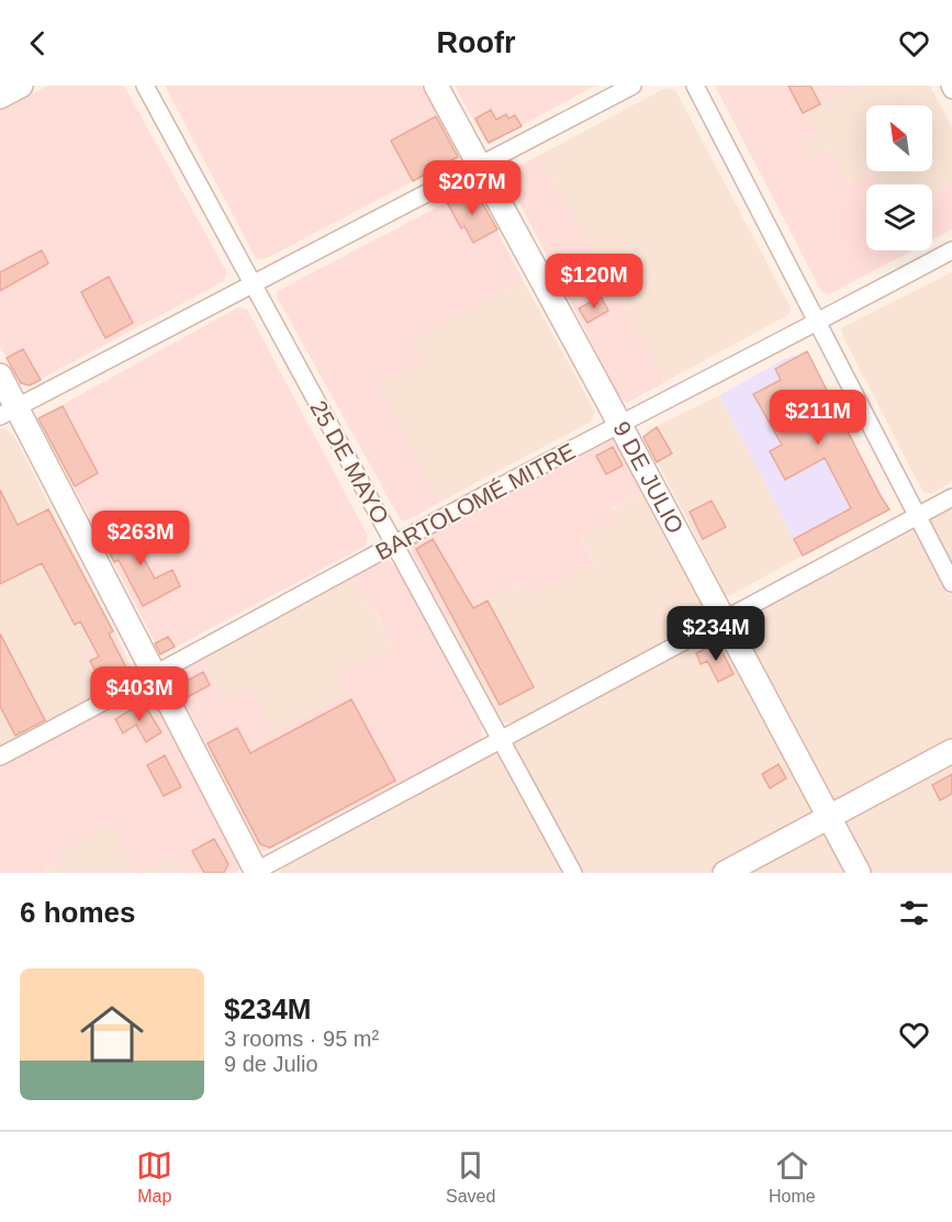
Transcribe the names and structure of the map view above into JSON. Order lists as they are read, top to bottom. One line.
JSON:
{"streets":{"street":["25 DE MAYO","9 DE JULIO","BARTOLOMÉ MITRE"]},"crossings":[["25 DE MAYO","BARTOLOMÉ MITRE"],["9 DE JULIO","BARTOLOMÉ MITRE"]],"north":"top left","page":{"header":"Roofr","price":["$207M","$120M","$211M","$263M","$234M","$403M"],"heading":"6 homes","list":[{"name":"$234M","note":"3 rooms · 95 m² · 9 de Julio"}],"tabs":["Map","Saved","Home"]}}
